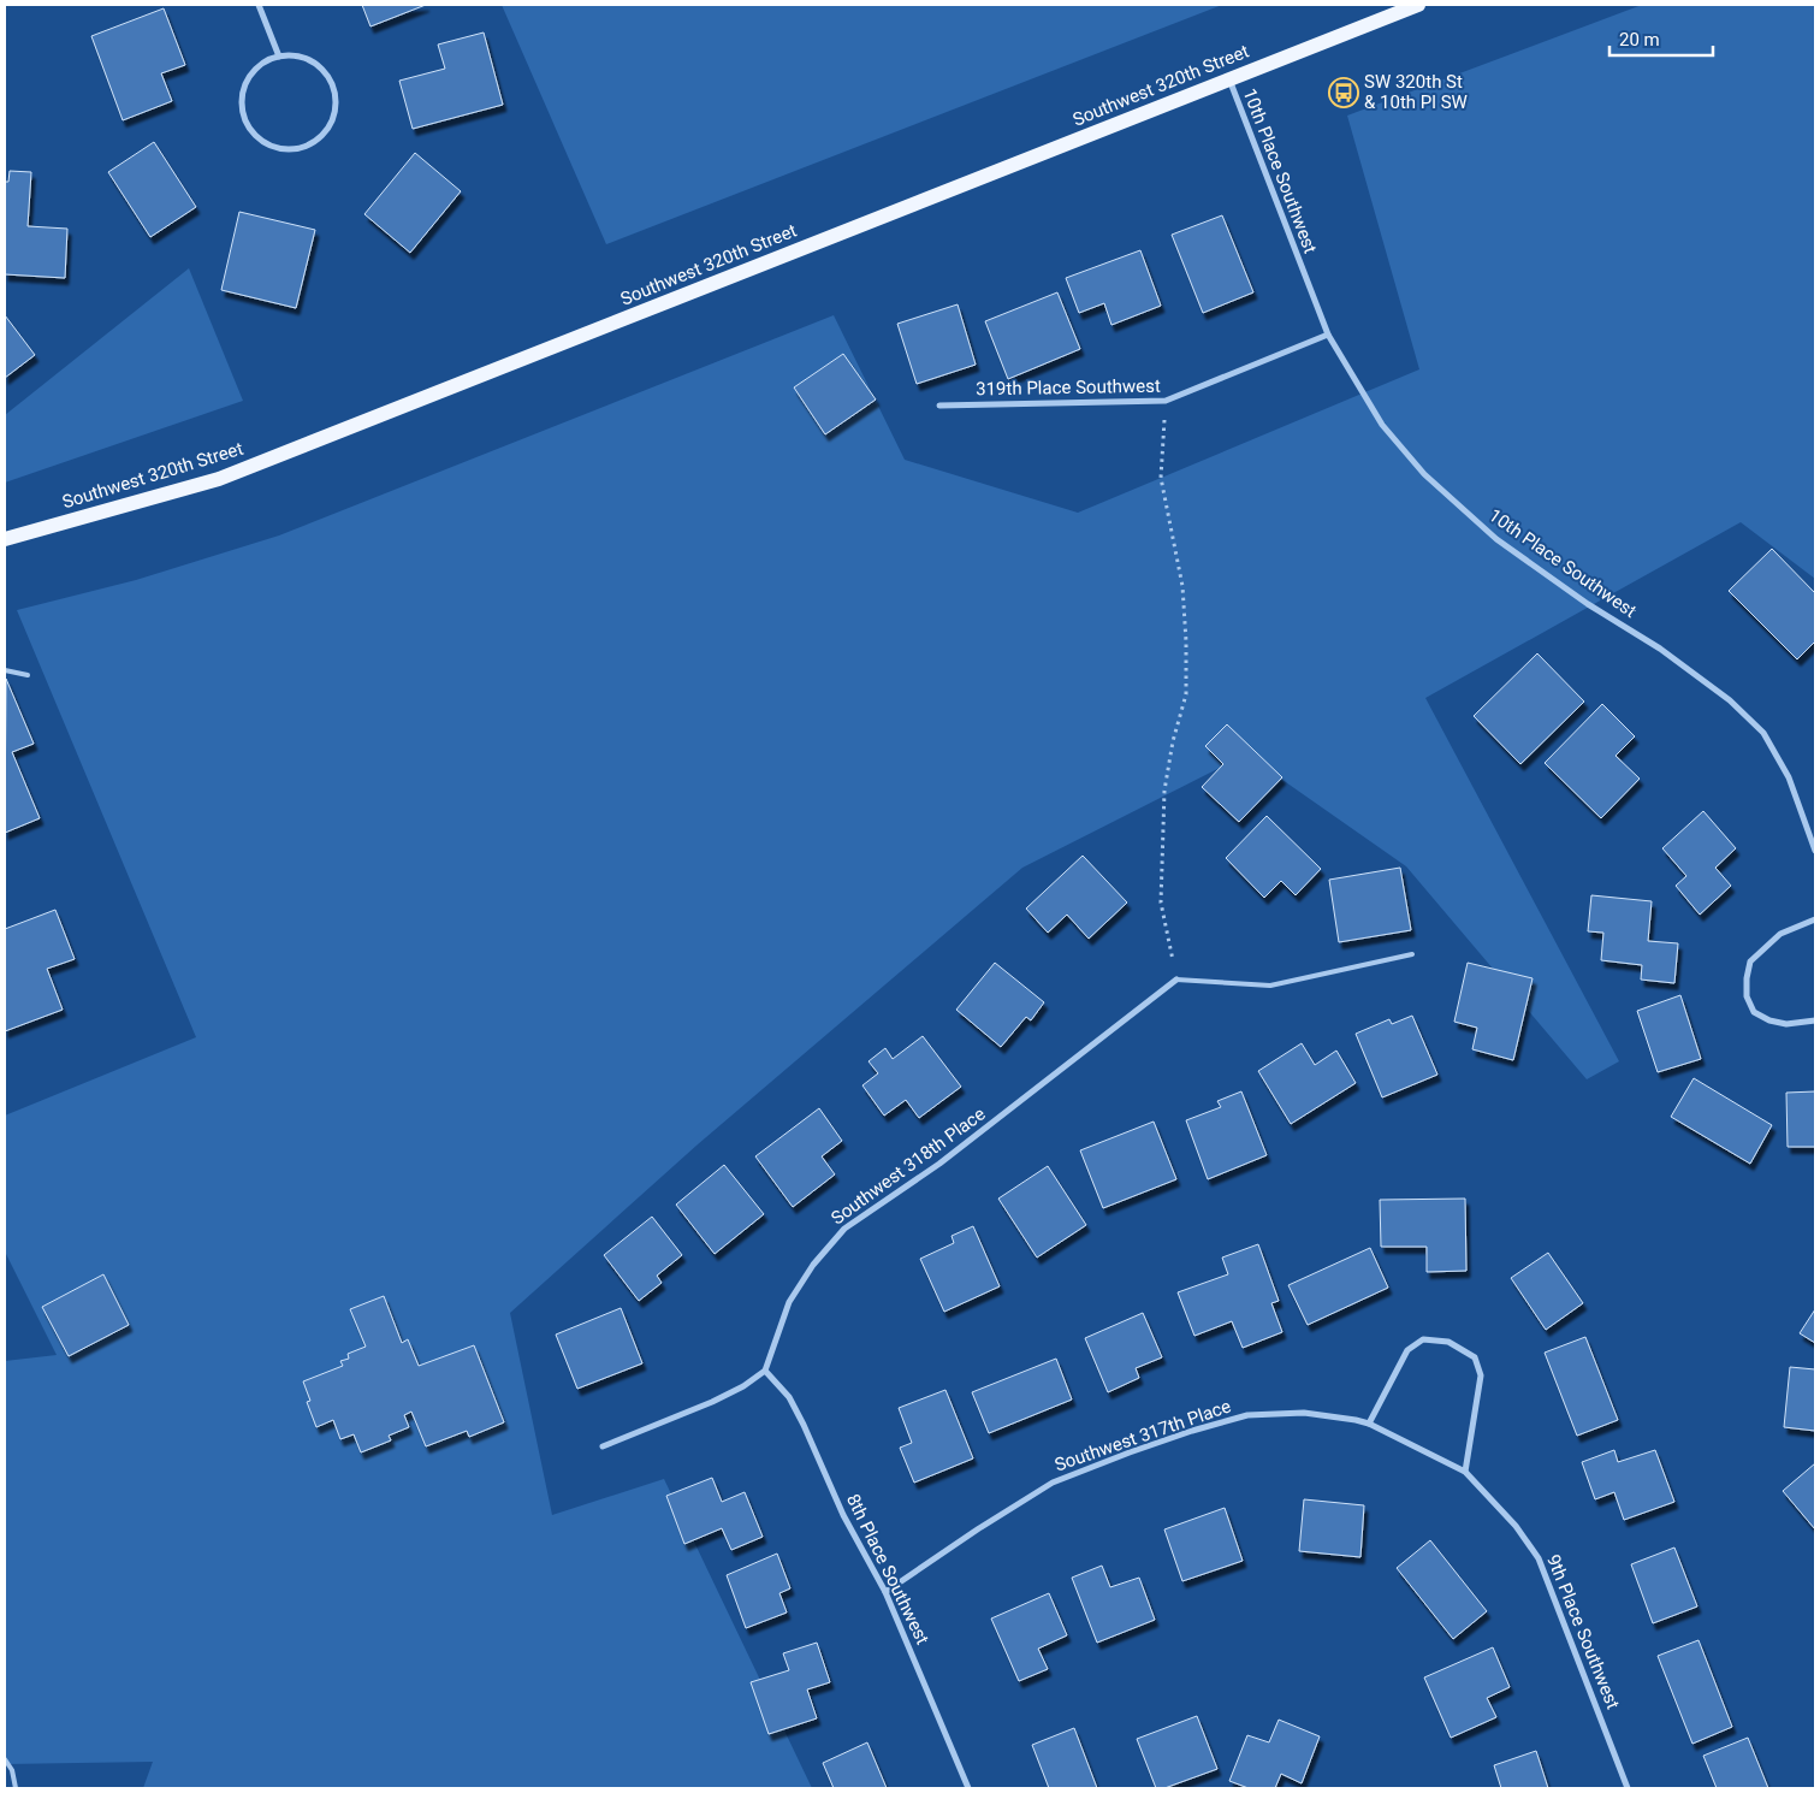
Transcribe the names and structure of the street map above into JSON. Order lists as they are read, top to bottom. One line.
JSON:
{"streets":{"main road":["Southwest 320th Street"],"street":["10th Place Southwest","319th Place Southwest","Southwest 318th Place","Southwest 317th Place","8th Place Southwest","9th Place Southwest"]},"crossings":[["Southwest 320th Street","10th Place Southwest"],["10th Place Southwest","319th Place Southwest"],["Southwest 318th Place","8th Place Southwest"],["Southwest 317th Place","8th Place Southwest"],["Southwest 317th Place","9th Place Southwest"]],"places":{"bus stop":["SW 320th St & 10th Pl SW"]},"scale_bar":"20 m"}
